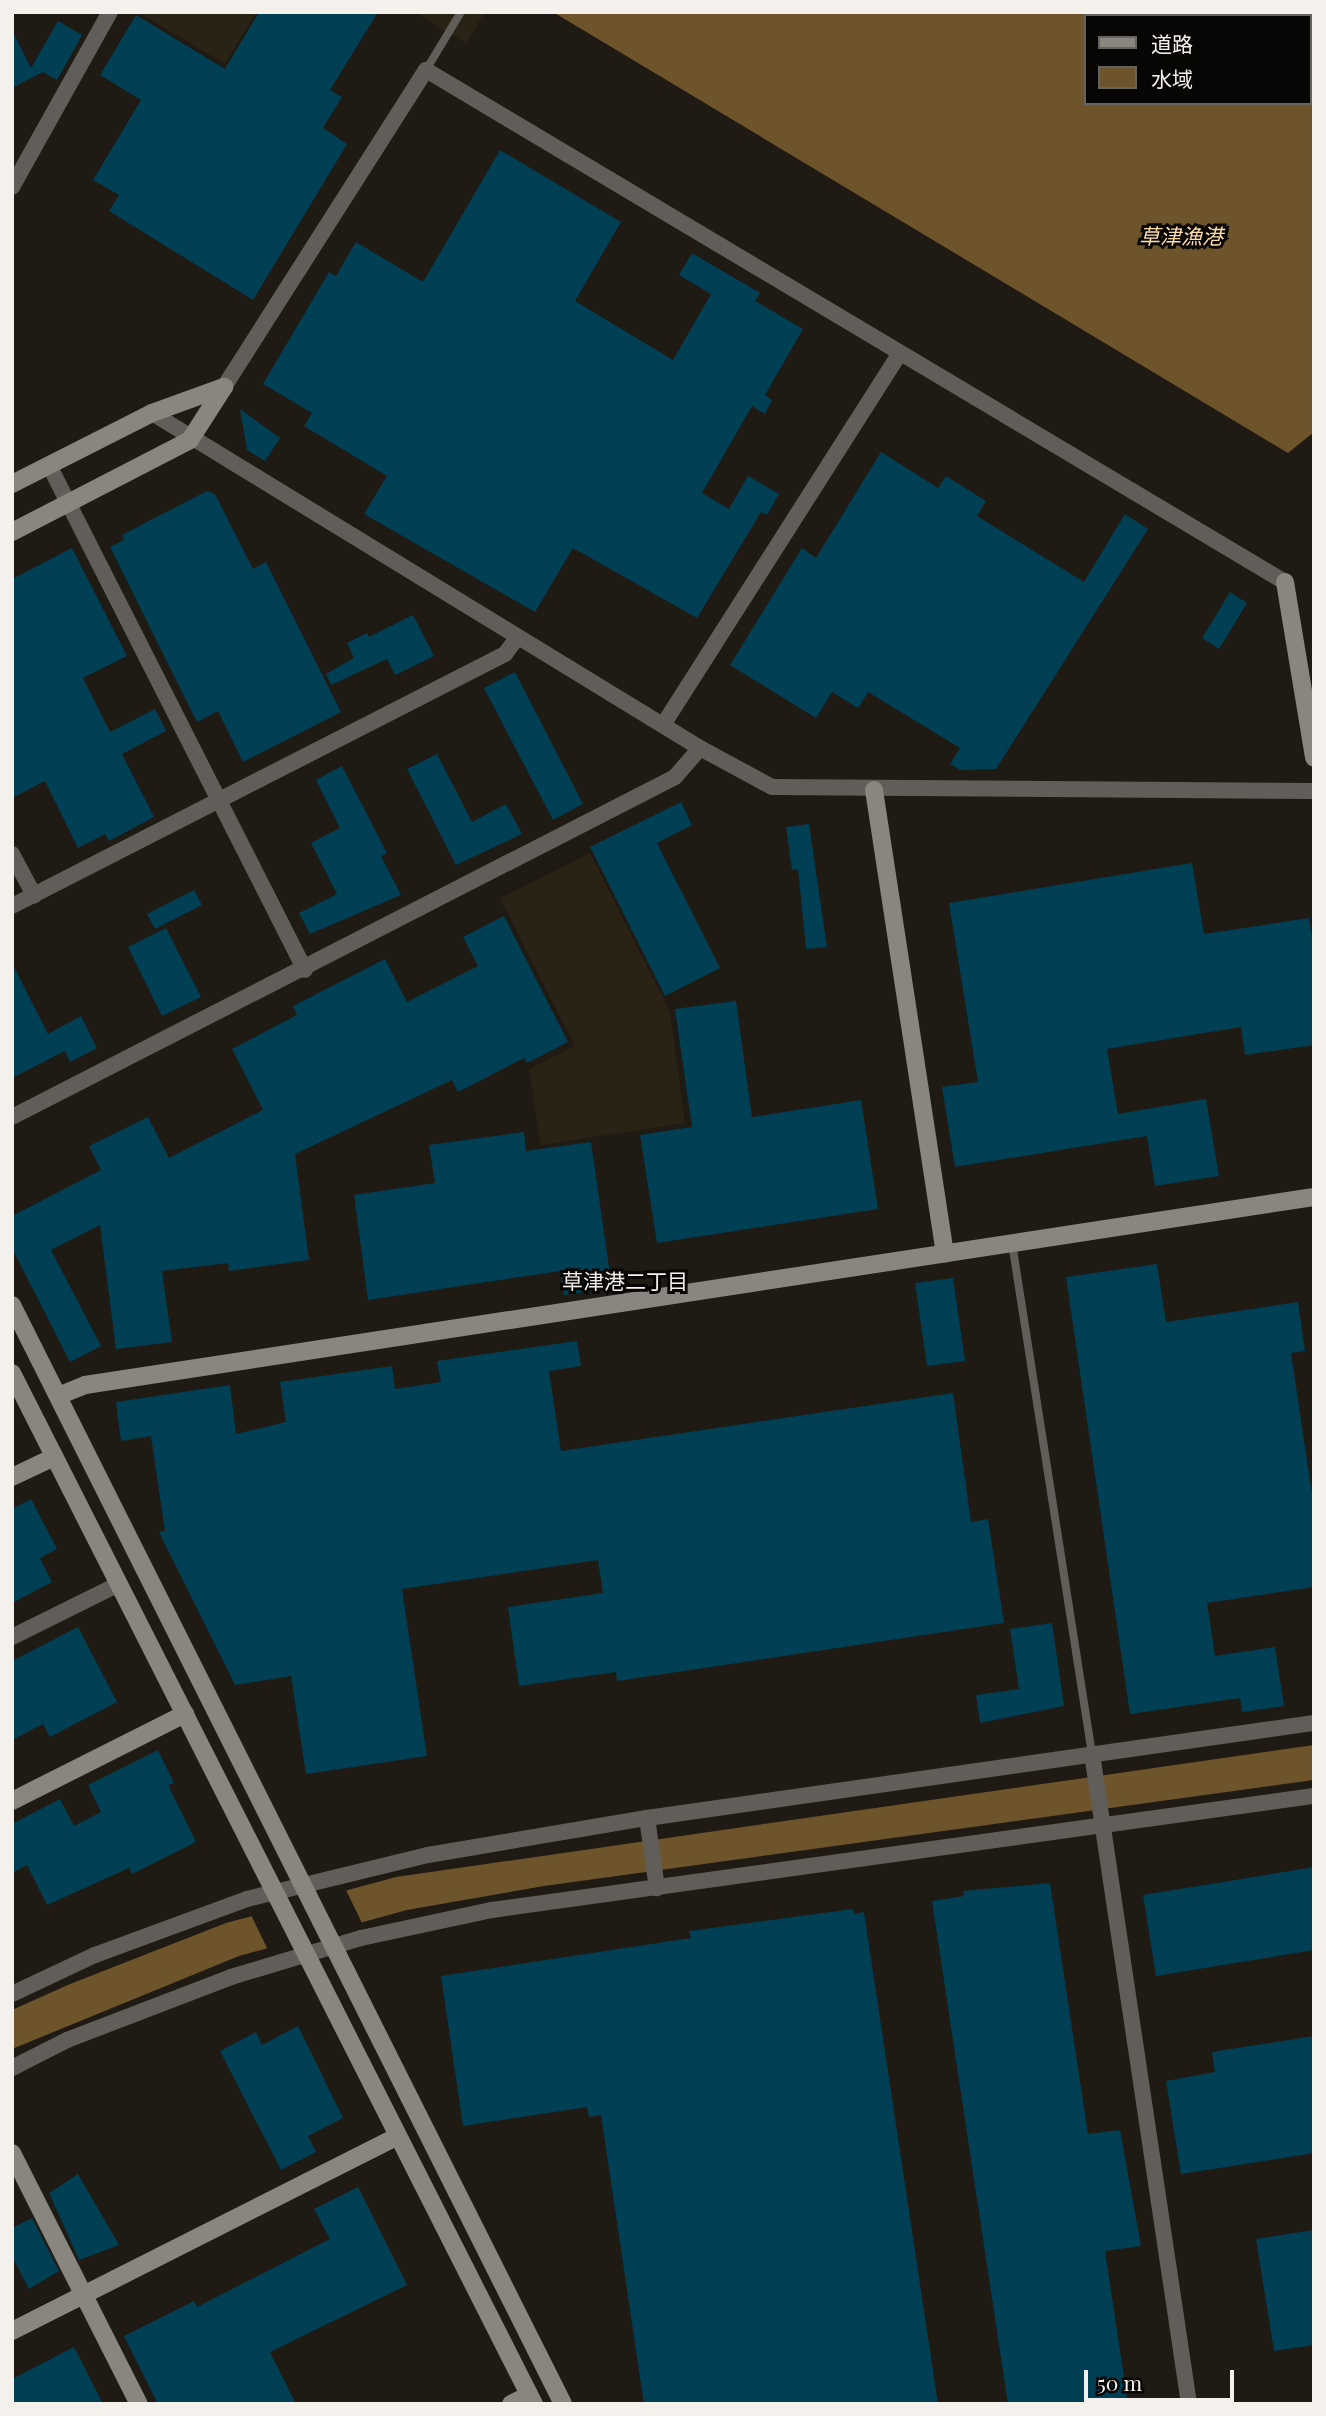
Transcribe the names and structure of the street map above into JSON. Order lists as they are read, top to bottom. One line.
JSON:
{"districts":["草津港二丁目"],"water":["草津漁港"],"legend":["道路","水域"],"scale_bar":"50 m"}
